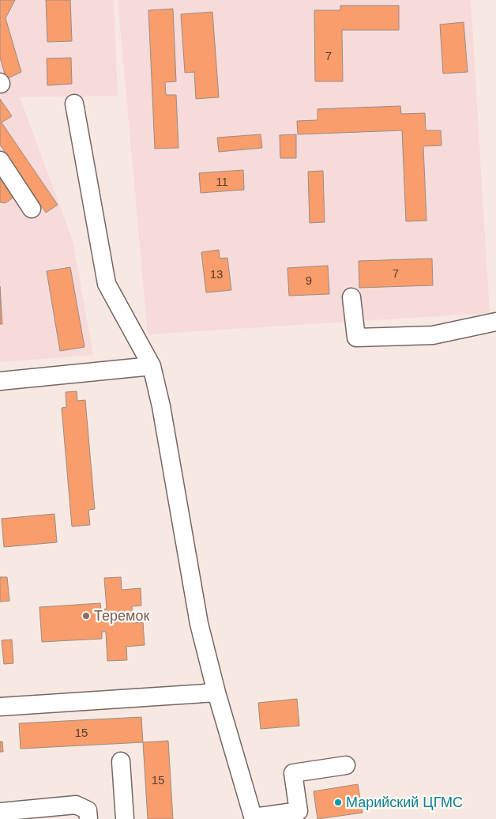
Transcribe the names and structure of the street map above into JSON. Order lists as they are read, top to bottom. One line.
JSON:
{"places":["Теремок","Марийский ЦГМС"],"house_numbers":["7","11","7","13","9","15","15"]}
